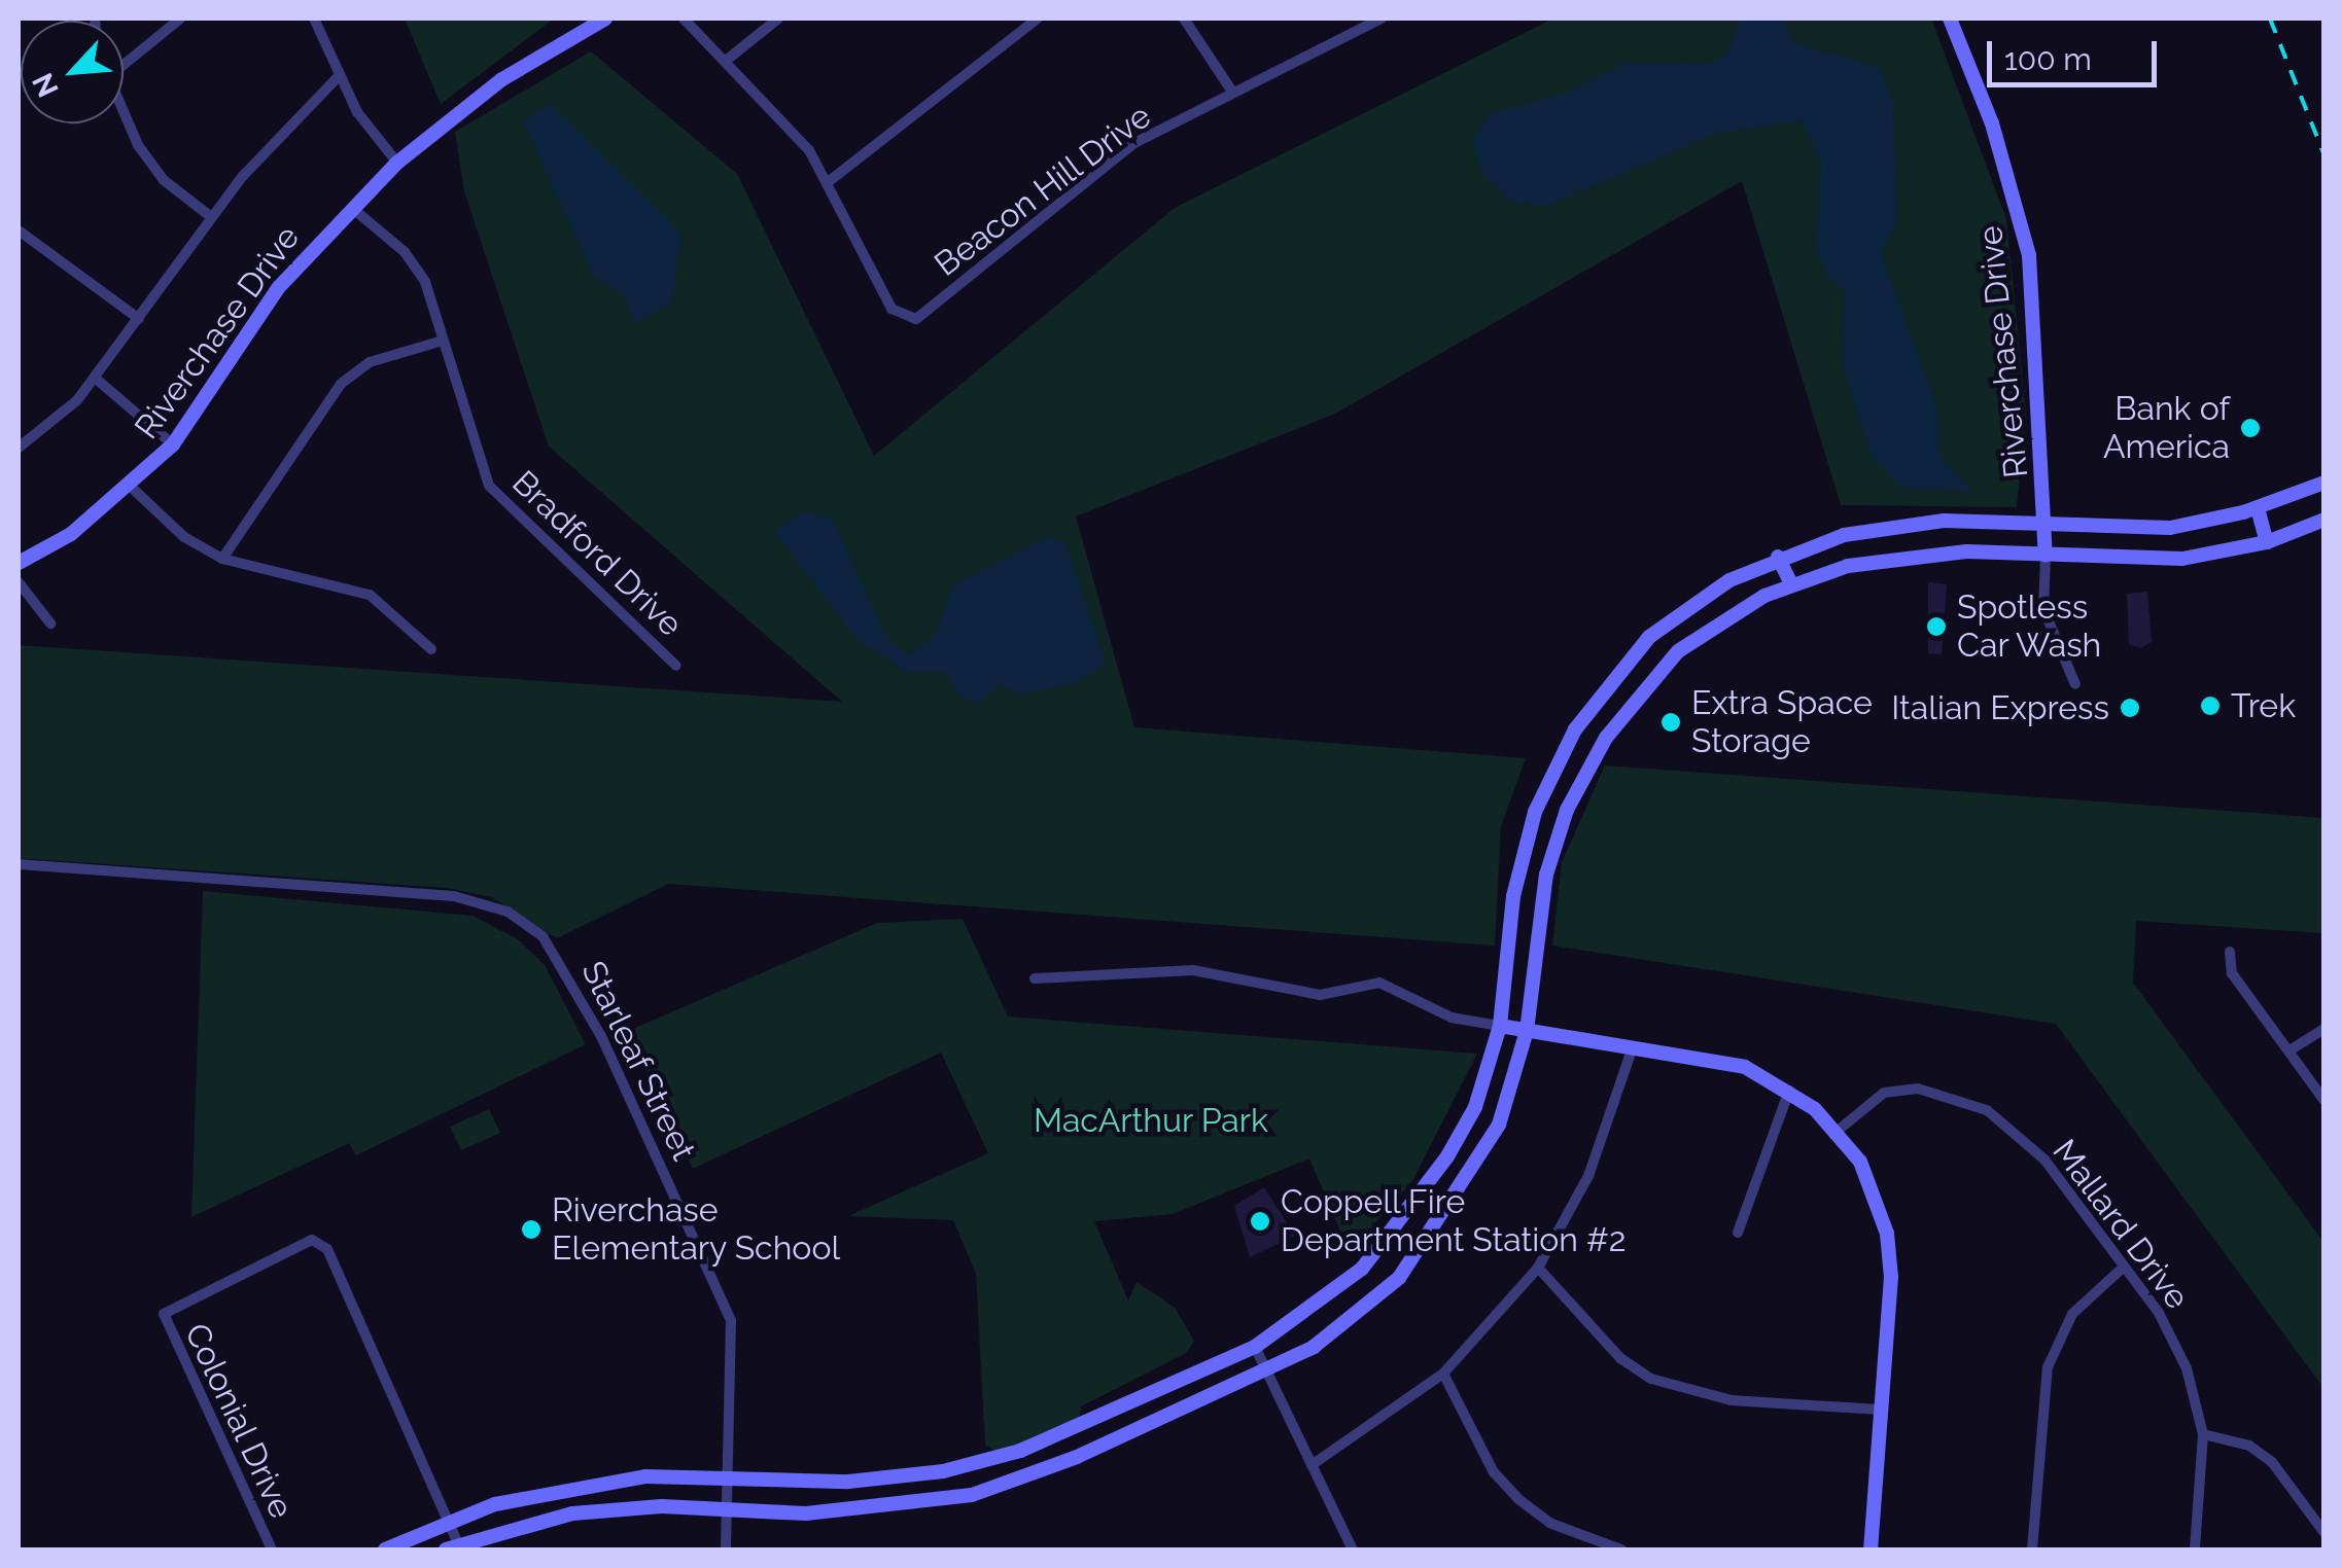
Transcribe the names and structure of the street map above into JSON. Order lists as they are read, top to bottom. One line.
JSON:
{"streets":{"main road":["Riverchase Drive"],"street":["Beacon Hill Drive","Bradford Drive","Starleaf Street","Mallard Drive","Colonial Drive"]},"crossings":[["Riverchase Drive","Bradford Drive"]],"parks":["MacArthur Park"],"places":["Bank of America","Spotless Car Wash","Trek","Italian Express","Extra Space Storage","Coppell Fire Department Station #2","Riverchase Elementary School"],"scale_bar":"100 m","north":"bottom left"}
